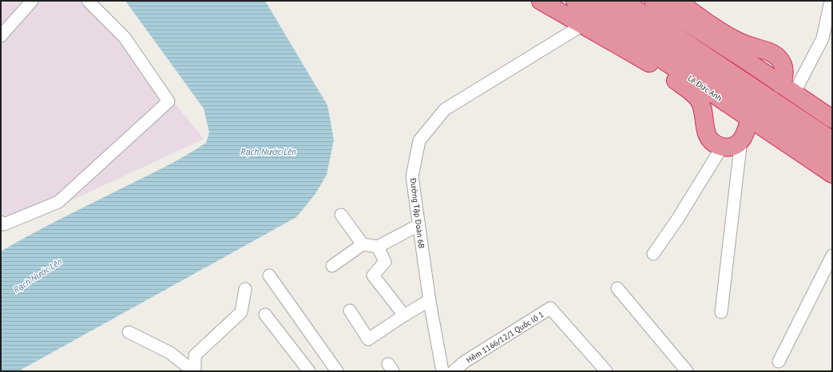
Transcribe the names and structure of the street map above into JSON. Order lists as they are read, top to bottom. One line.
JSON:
{"streets":{"highway":["Lê Đức Anh"],"street":["Đường Tập Đoàn 6B","Hẻm 1166/12/1 Quốc lộ 1"]},"water":["Rạch Nước Lên"]}
